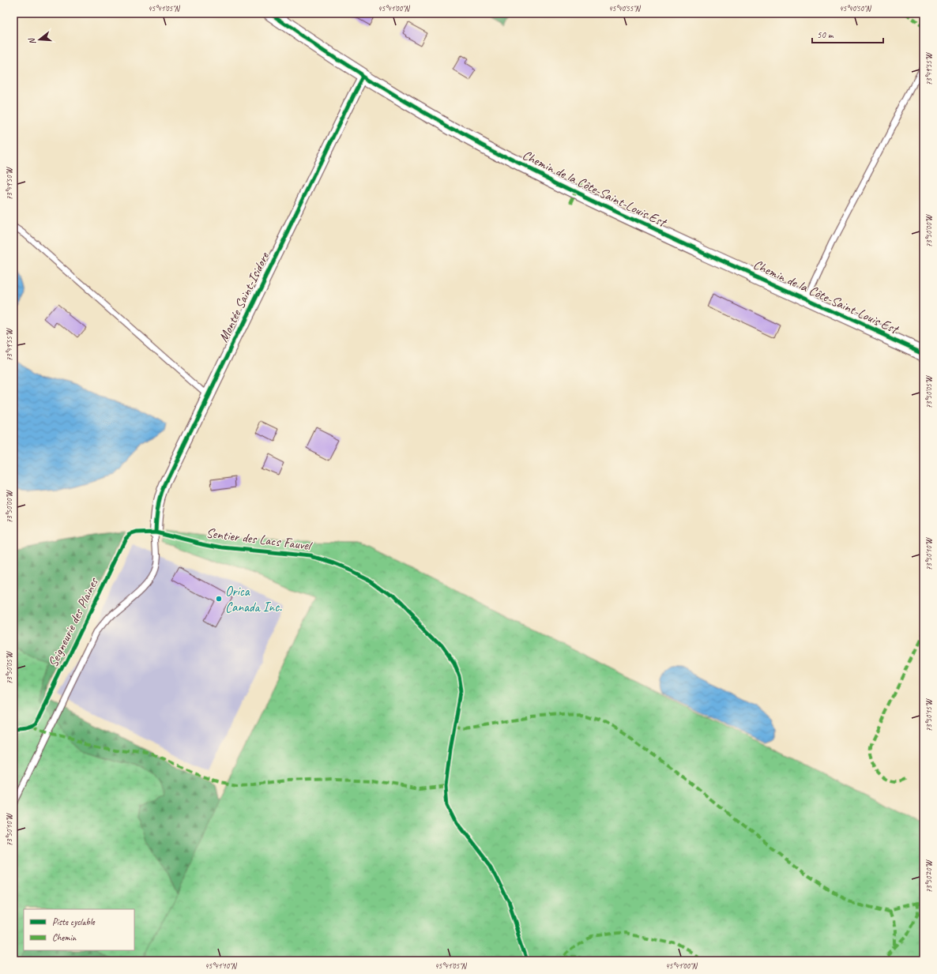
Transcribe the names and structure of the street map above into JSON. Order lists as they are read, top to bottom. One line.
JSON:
{"streets":{"street":["Chemin de la Côte-Saint-Louis Est","Montée Saint-Isidore"],"cycle path":["Sentier des Lacs Fauvel"]},"crossings":[["Chemin de la Côte-Saint-Louis Est","Montée Saint-Isidore"]],"places":["Orica Canada Inc."],"legend":["Piste cyclable","Chemin"],"scale_bar":"50 m","north":"left","coordinates":["45°41'05\"N","45°41'00\"N","45°40'55\"N","45°40'50\"N","73°49'55\"W","73°49'50\"W","73°50'00\"W","73°50'05\"W","73°50'10\"W","73°50'15\"W","73°50'20\"W","45°41'10\"N"]}
